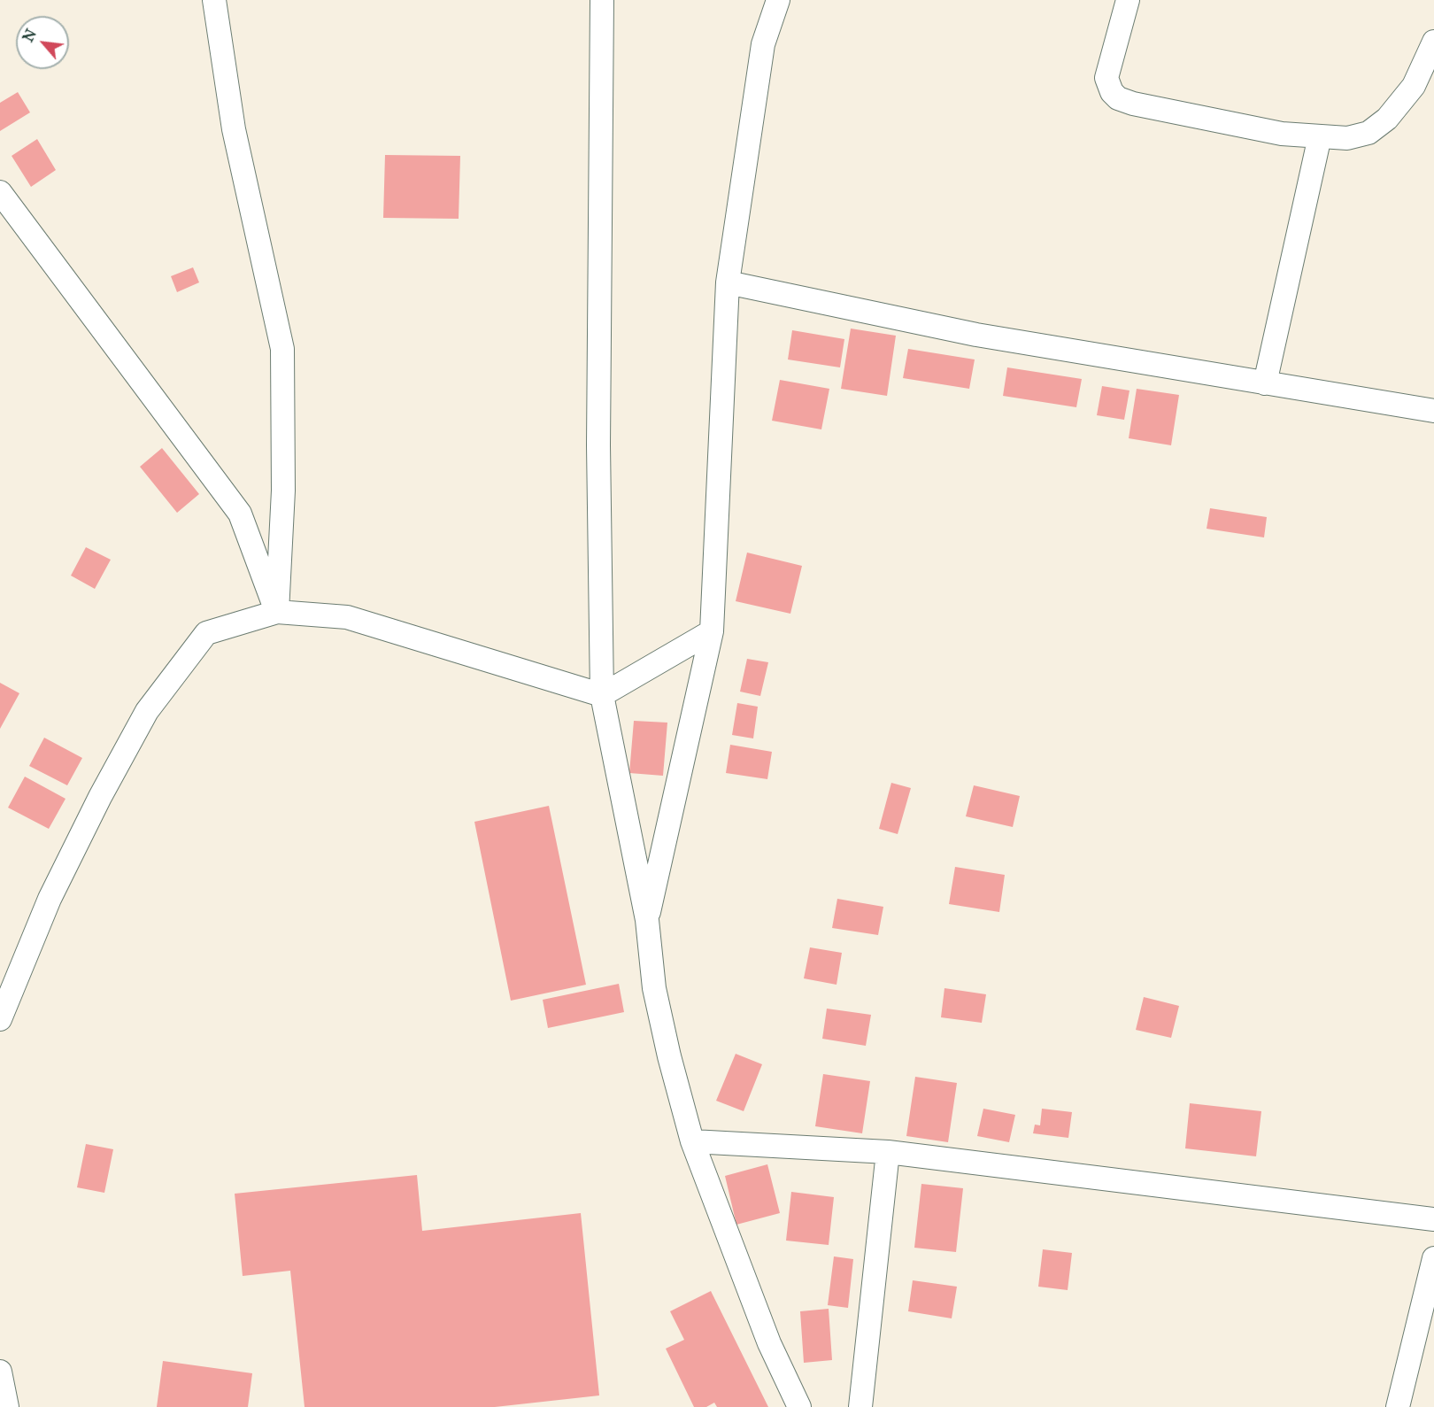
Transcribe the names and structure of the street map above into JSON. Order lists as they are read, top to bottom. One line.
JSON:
{"north":"top left"}
